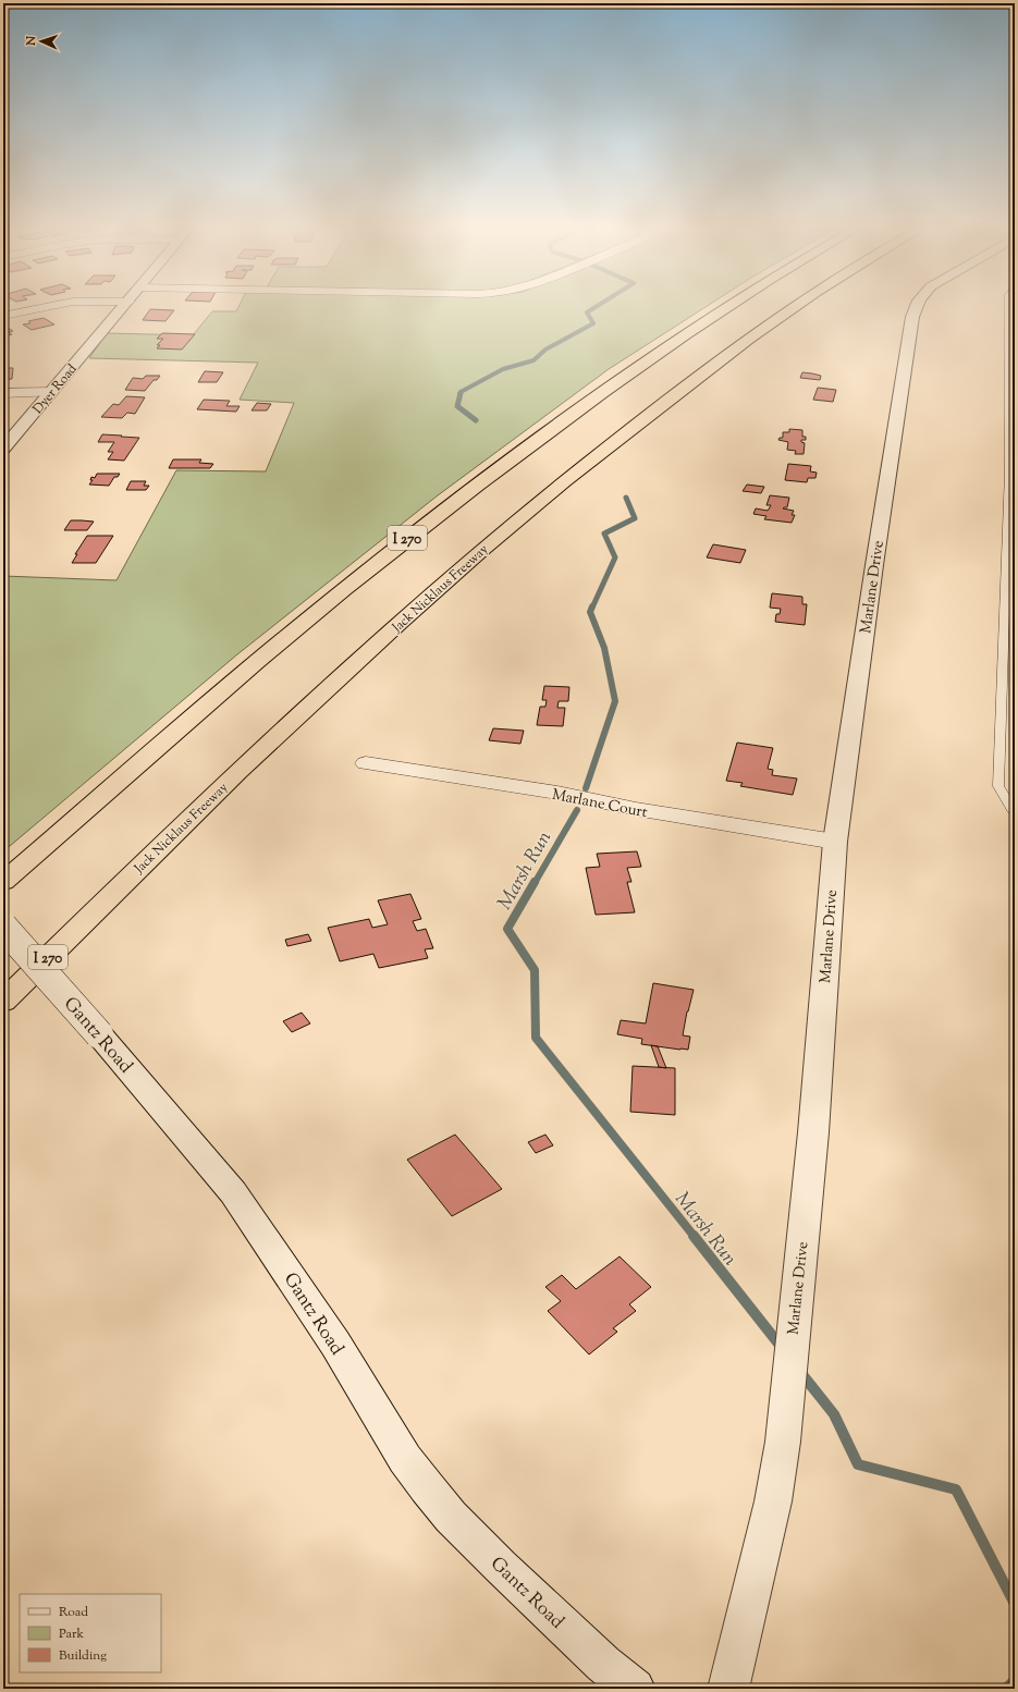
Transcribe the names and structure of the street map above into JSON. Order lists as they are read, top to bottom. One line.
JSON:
{"streets":{"highway":["I 270","Jack Nicklaus Freeway"],"street":["Dyer Road","Marlane Drive","Marlane Court","Gantz Road"]},"crossings":[["Marlane Drive","Marlane Court"]],"water":["Marsh Run"],"legend":["Road","Park","Building"],"north":"left"}
